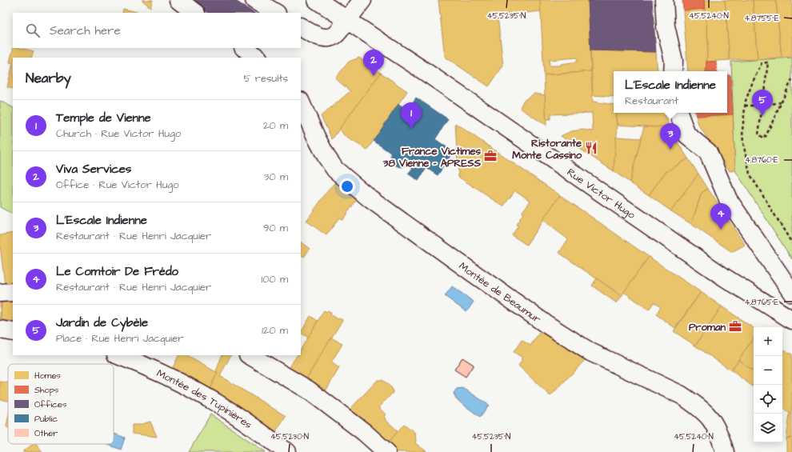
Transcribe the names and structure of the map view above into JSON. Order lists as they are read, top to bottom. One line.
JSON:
{"streets":{"street":["Rue Victor Hugo","Montée de Beaumur","Montée des Tupinières"]},"places":{"restaurant":["Ristorante Monte Cassino"],"office":["France Victimes 38 Vienne - APRESS","Proman"]},"legend":["Homes","Shops","Offices","Public","Other"],"page":{"search":"Search here","pins":["2","5","1","3","4"],"heading":["Nearby","5 results"],"popup":["L'Escale Indienne","Restaurant"],"list":[{"mark":"1","name":"Temple de Vienne","note":"Church · Rue Victor Hugo","value":"20 m"},{"mark":"2","name":"Viva Services","note":"Office · Rue Victor Hugo","value":"30 m"},{"mark":"3","name":"L'Escale Indienne","note":"Restaurant · Rue Henri Jacquier","value":"90 m"},{"mark":"4","name":"Le Comtoir De Frédo","note":"Restaurant · Rue Henri Jacquier","value":"100 m"},{"mark":"5","name":"Jardin de Cybèle","note":"Place · Rue Henri Jacquier","value":"120 m"}],"map_buttons":["+","−"]},"coordinates":["45.5235°N","45.5240°N","4.8755°E","4.8760°E","4.8765°E","45.5230°N"]}
